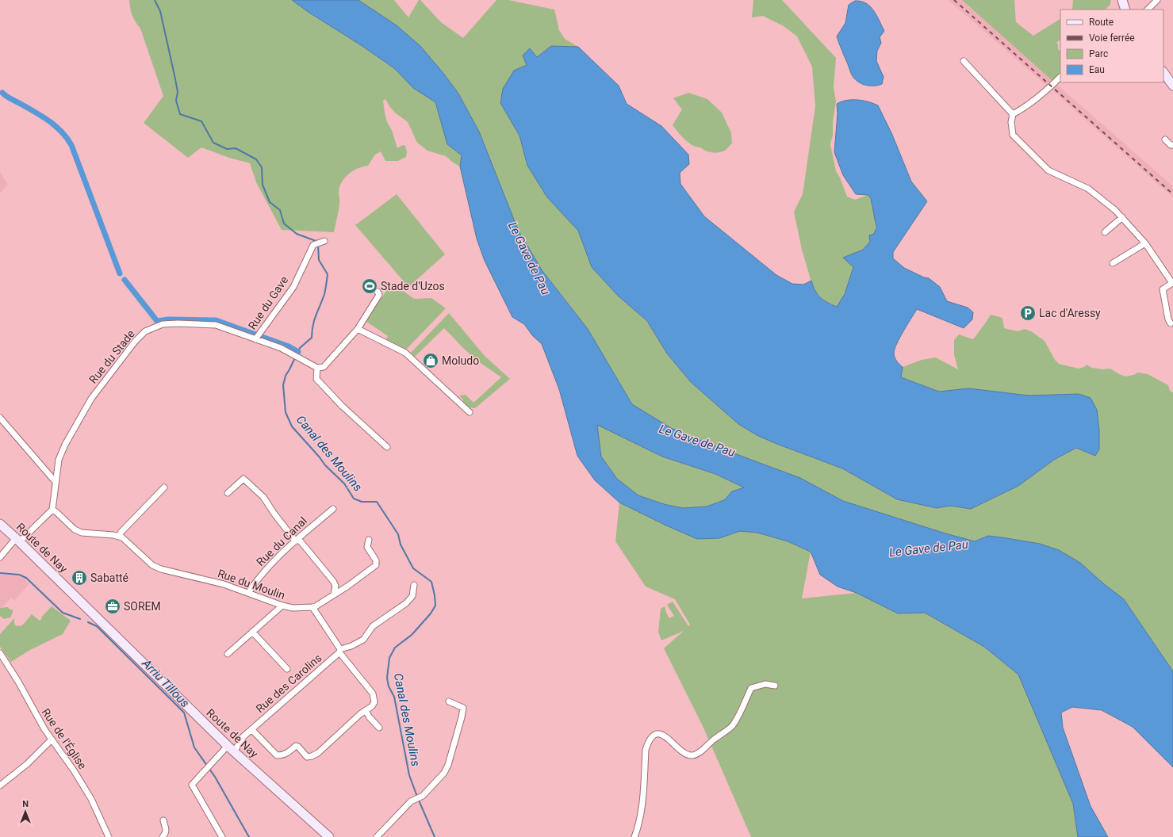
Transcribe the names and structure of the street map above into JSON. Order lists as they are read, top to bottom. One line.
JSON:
{"streets":{"main road":["Route de Nay"],"street":["Rue du Gave","Rue du Stade","Rue du Canal","Rue du Moulin","Rue des Carolins","Rue de l'Église"]},"crossings":[["Rue du Gave","Rue du Stade"],["Rue du Stade","Rue du Moulin"],["Rue du Canal","Rue du Moulin"],["Route de Nay","Rue des Carolins"]],"water":["Le Gave de Pau","Canal des Moulins","Arriu Tillous"],"places":{"sports":["Stade d'Uzos"],"parking":["Lac d'Aressy"],"shop":["Moludo"],"building":["Sabatté"],"office":["SOREM"]},"legend":["Route","Voie ferrée","Parc","Eau"],"north":"top"}
